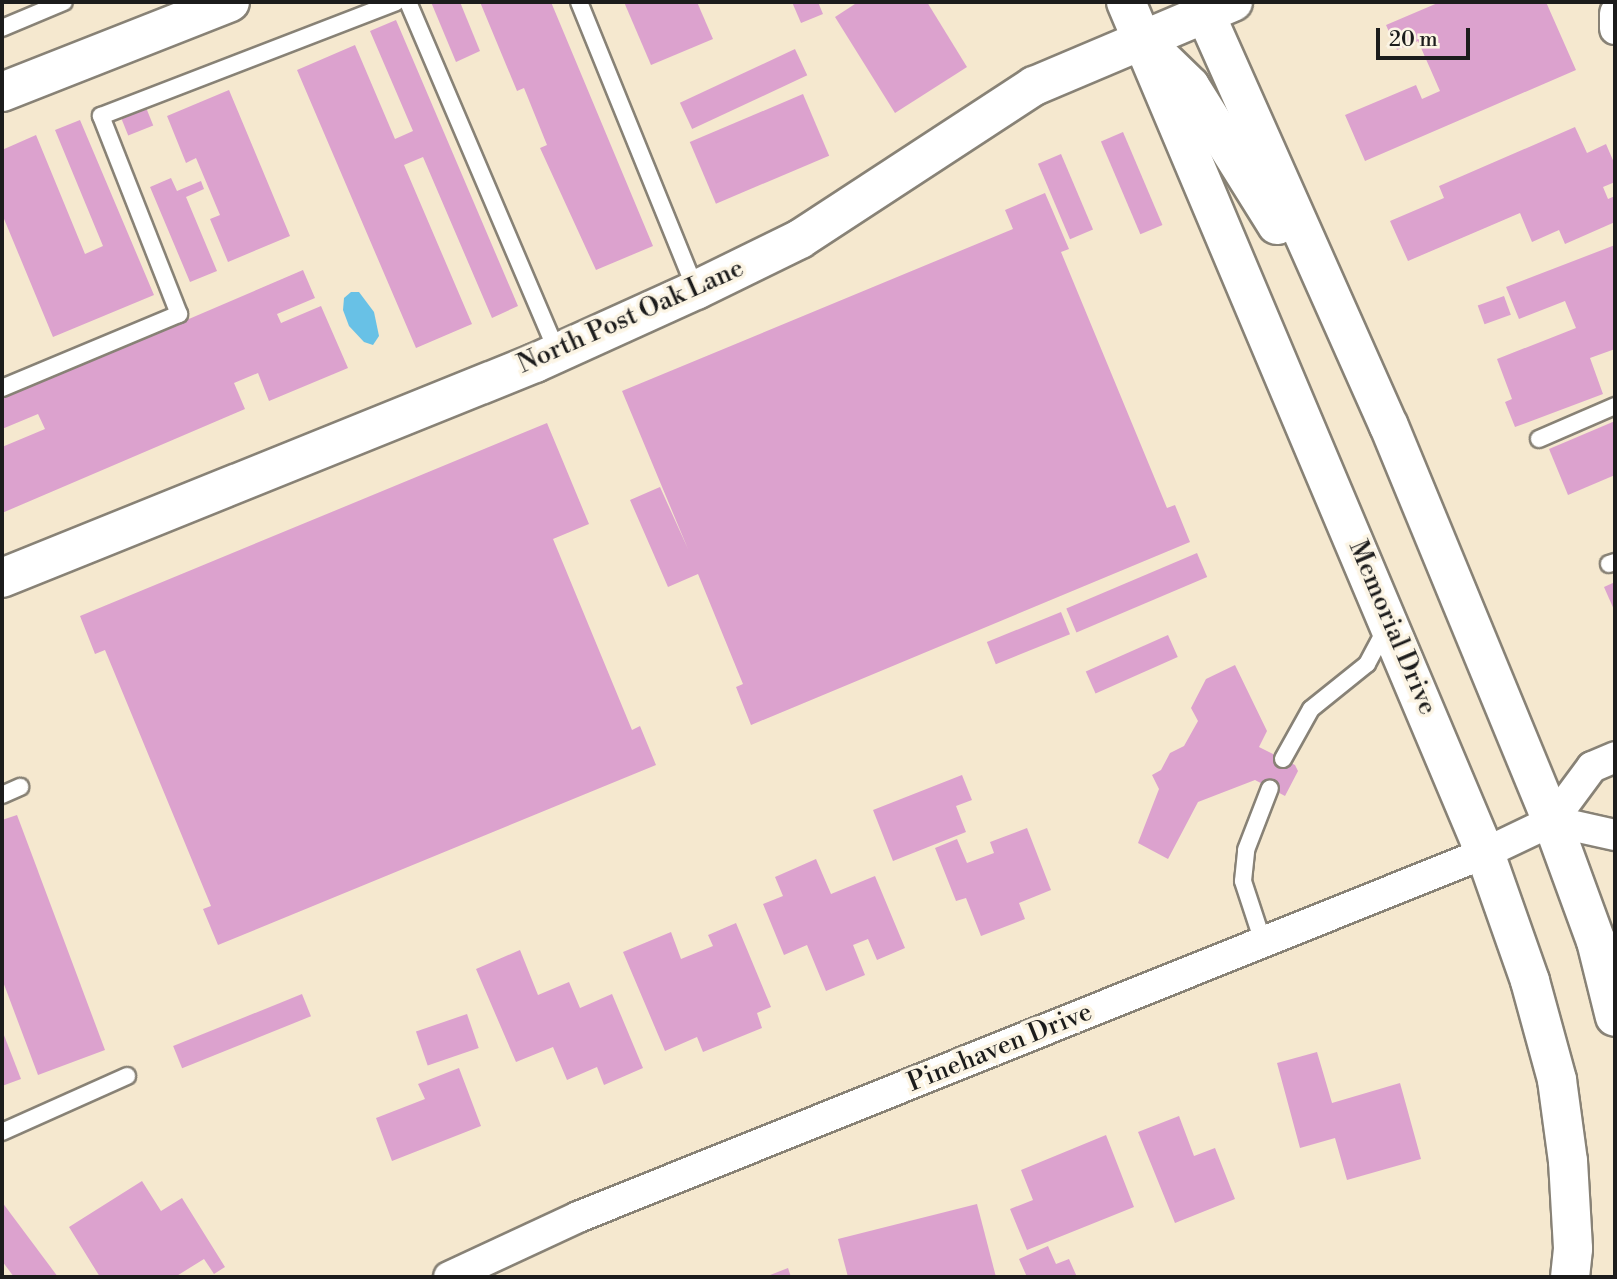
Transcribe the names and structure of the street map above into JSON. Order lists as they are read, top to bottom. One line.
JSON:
{"streets":{"main road":["North Post Oak Lane","Memorial Drive"],"street":["Pinehaven Drive"]},"crossings":[["North Post Oak Lane","Memorial Drive"],["Memorial Drive","Pinehaven Drive"]],"scale_bar":"20 m"}
